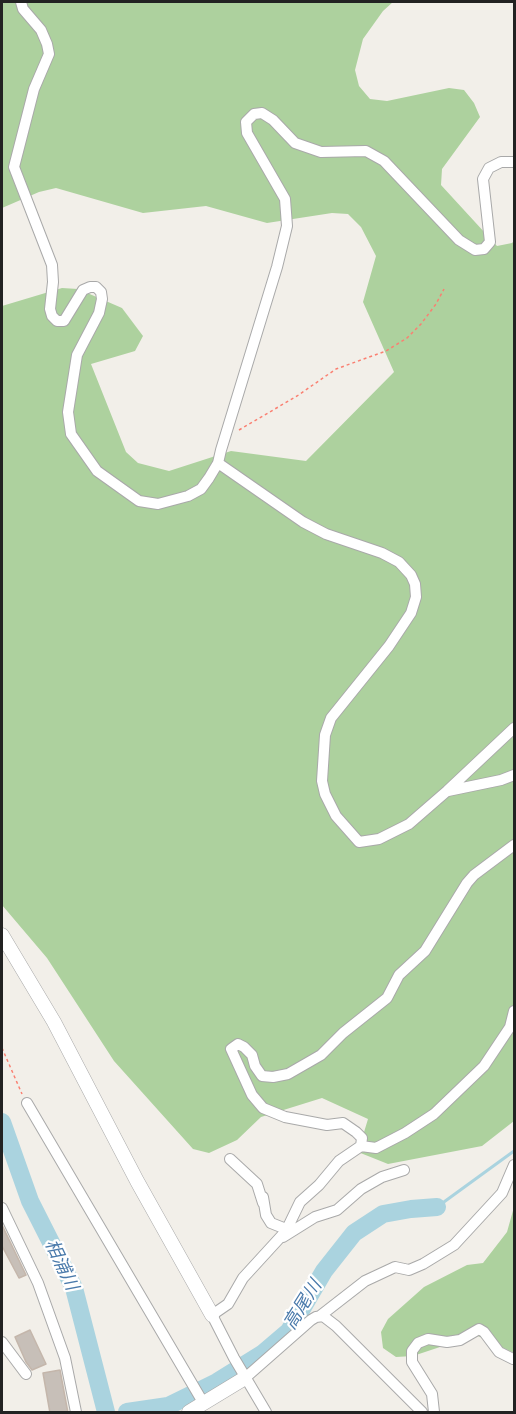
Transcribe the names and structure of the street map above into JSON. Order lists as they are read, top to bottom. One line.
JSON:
{"water":["相浦川","高尾川"]}
